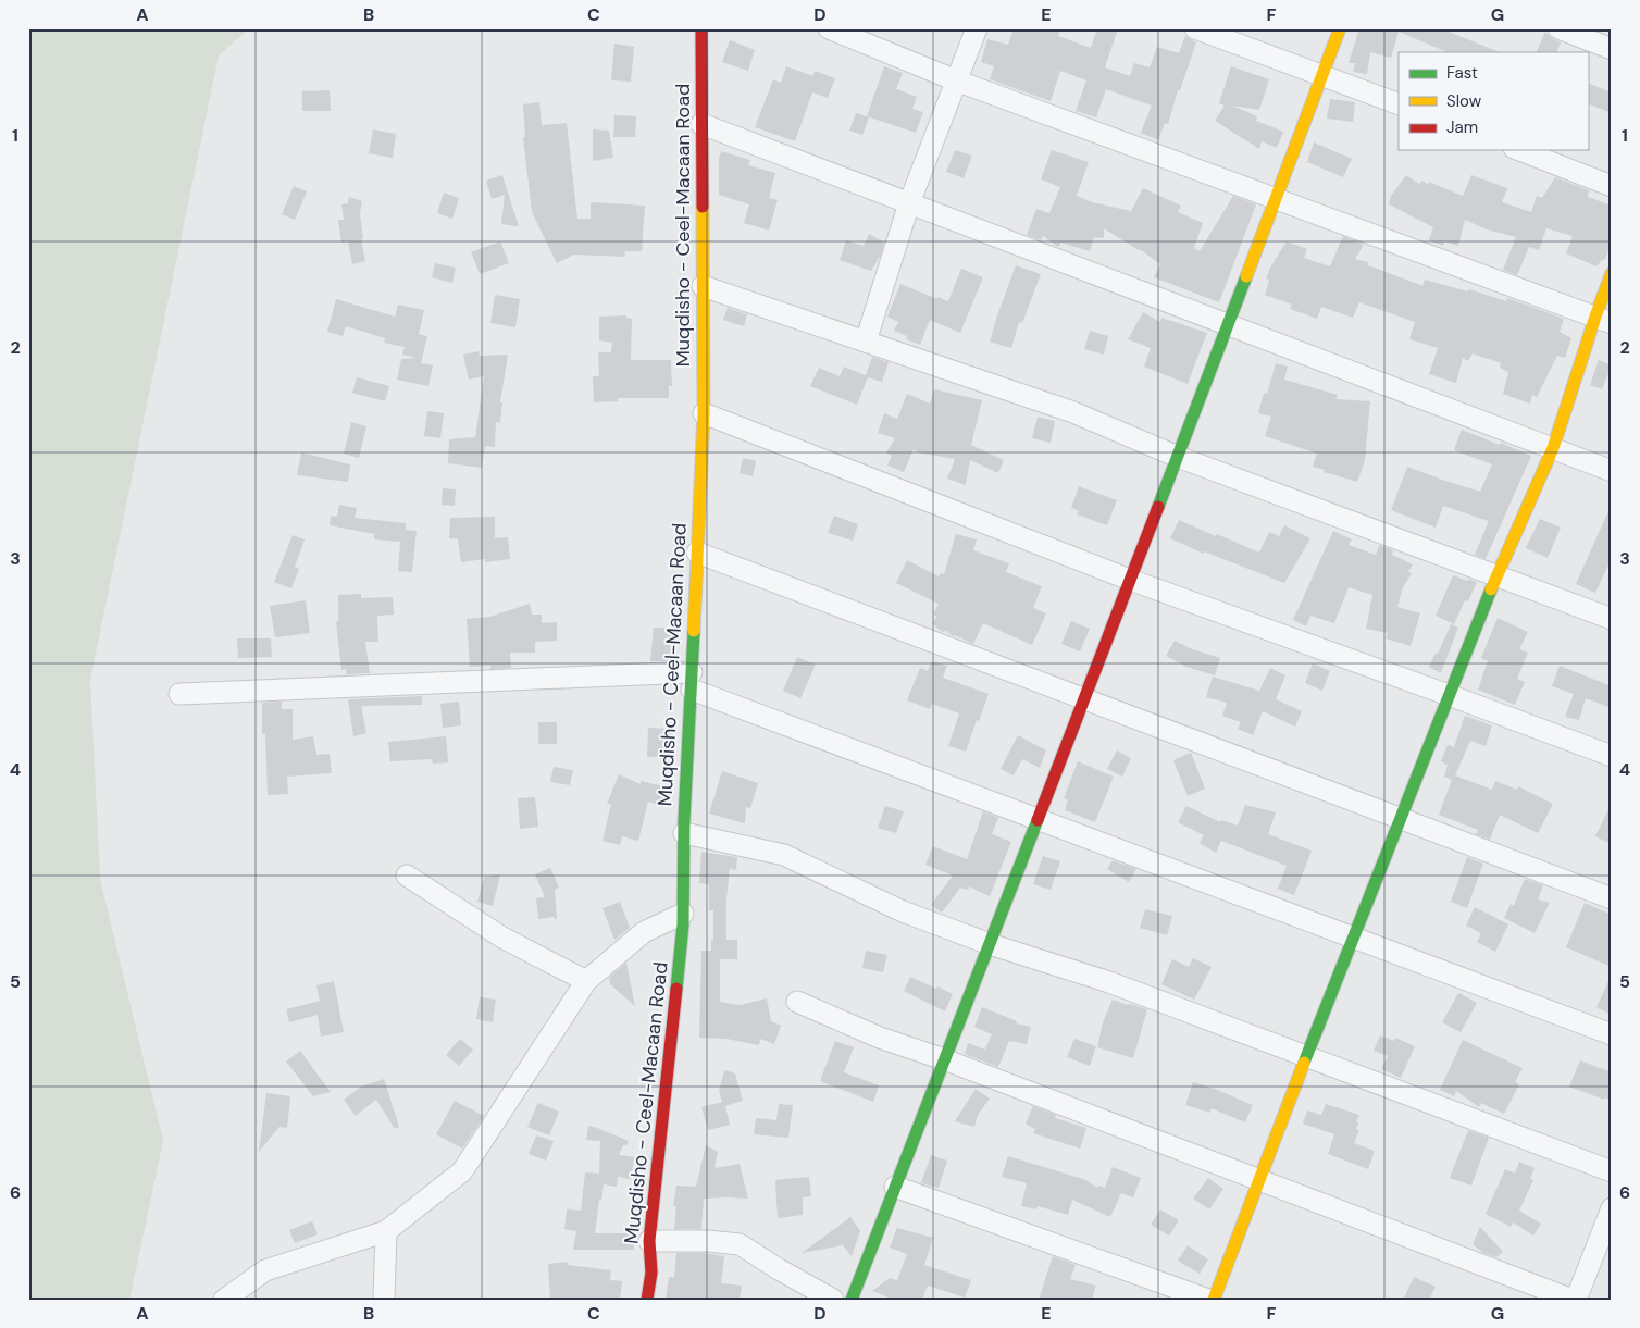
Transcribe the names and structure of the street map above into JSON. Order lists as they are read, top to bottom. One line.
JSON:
{"streets":{"street":["Muqdisho - Ceel-Macaan Road"]},"legend":["Fast","Slow","Jam"],"grid":{"columns":["A","B","C","D","E","F","G"],"rows":["1","2","3","4","5","6"]}}
